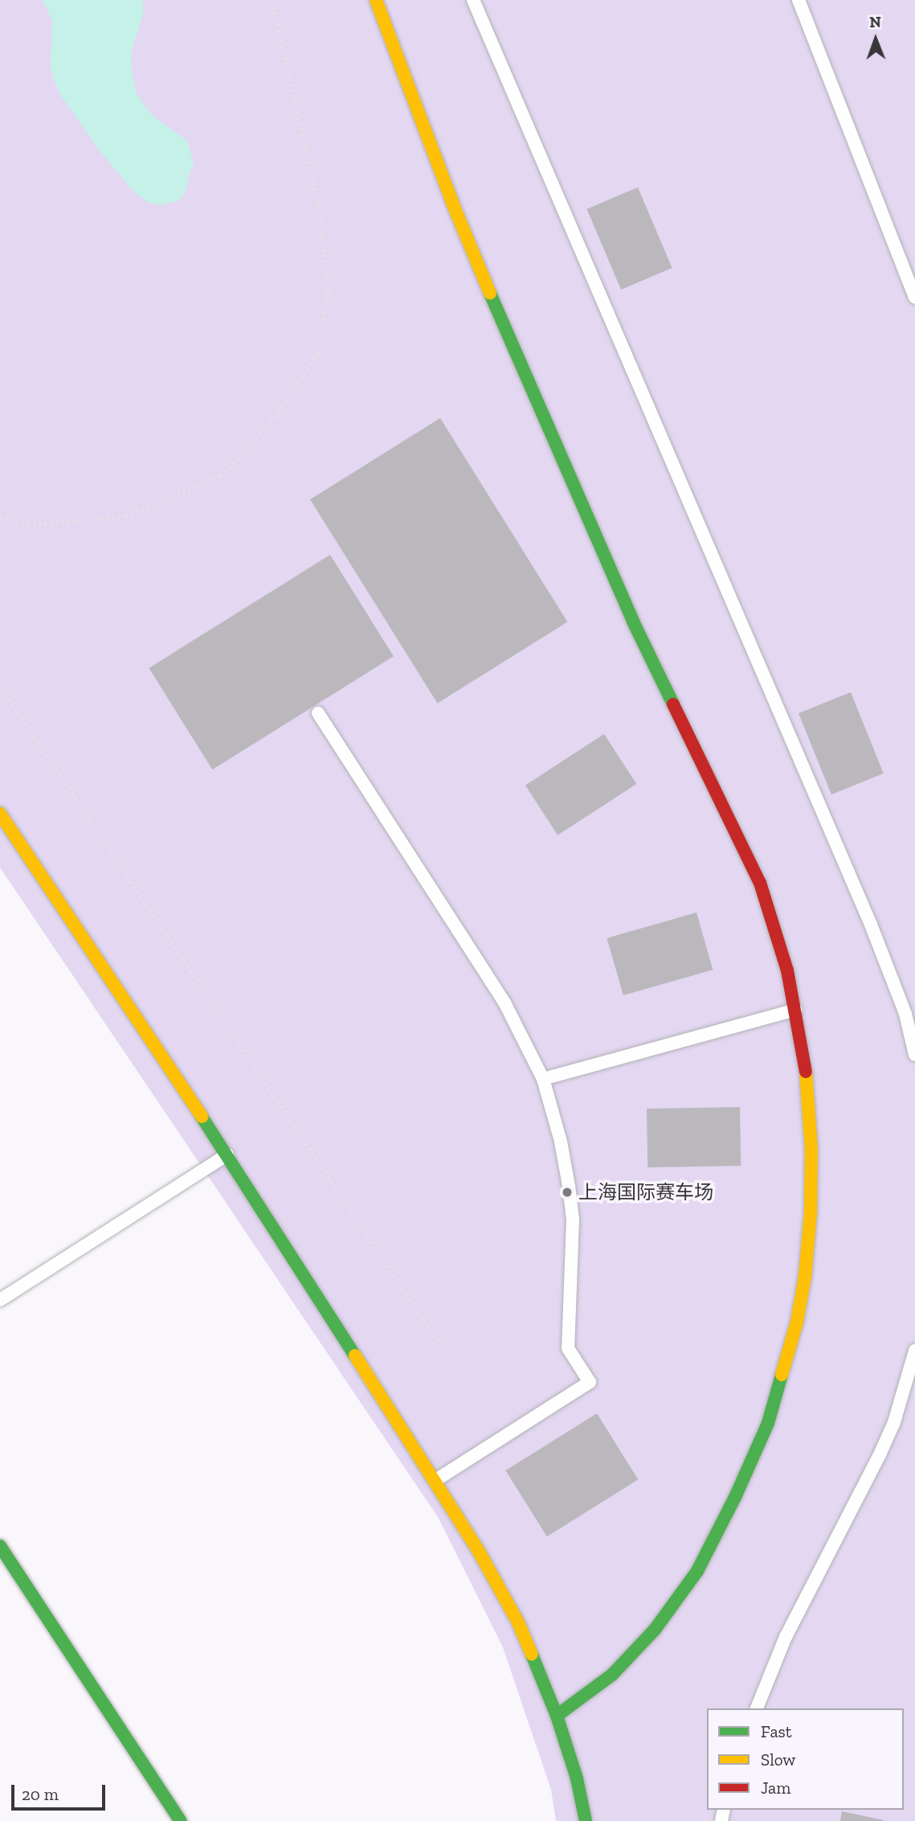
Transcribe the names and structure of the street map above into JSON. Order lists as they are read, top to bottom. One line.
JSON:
{"places":["上海国际赛车场"],"legend":["Fast","Slow","Jam"],"scale_bar":"20 m","north":"top"}
